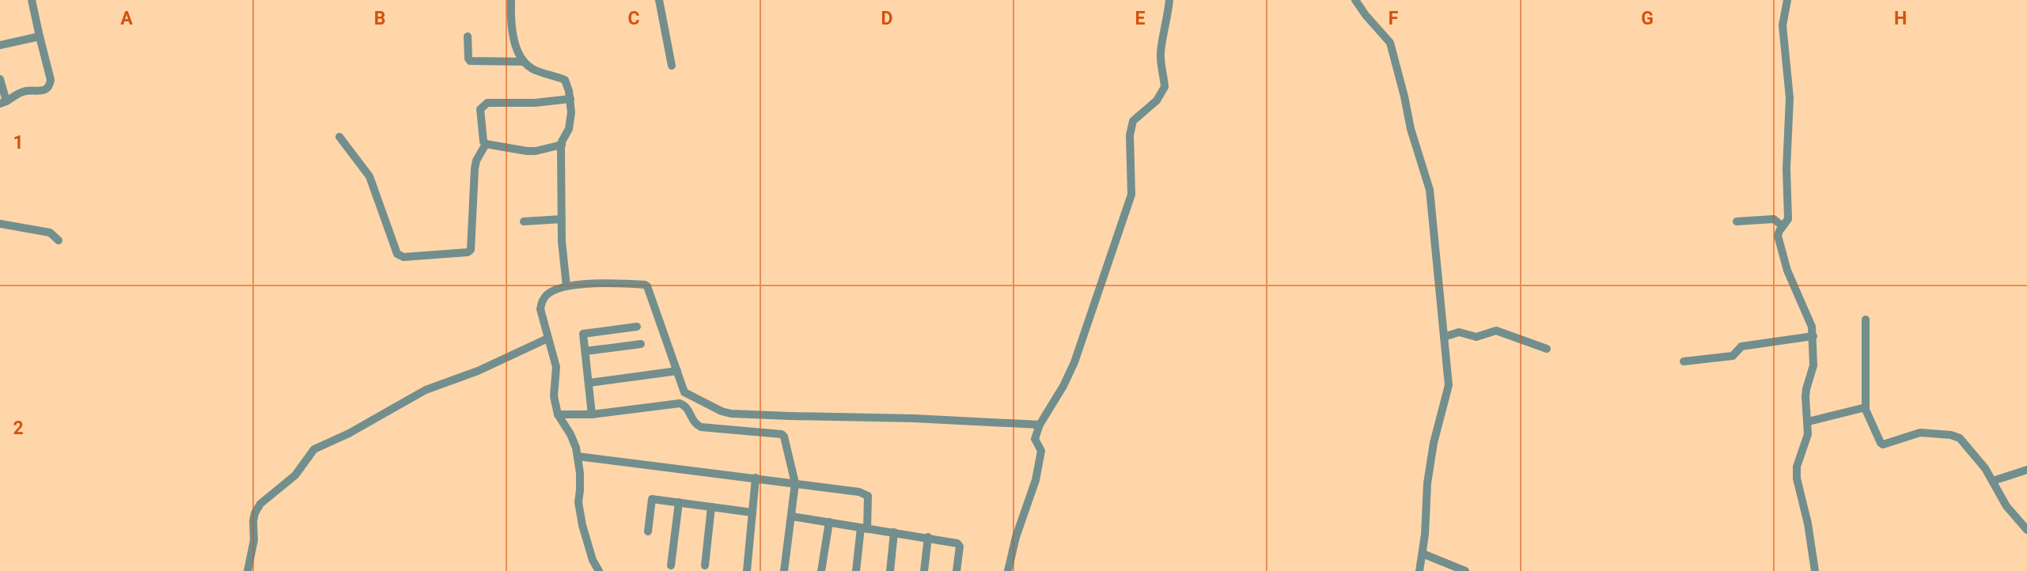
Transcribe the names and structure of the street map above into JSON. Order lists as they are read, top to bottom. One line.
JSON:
{"grid":{"columns":["A","B","C","D","E","F","G","H"],"rows":["1","2"]}}
